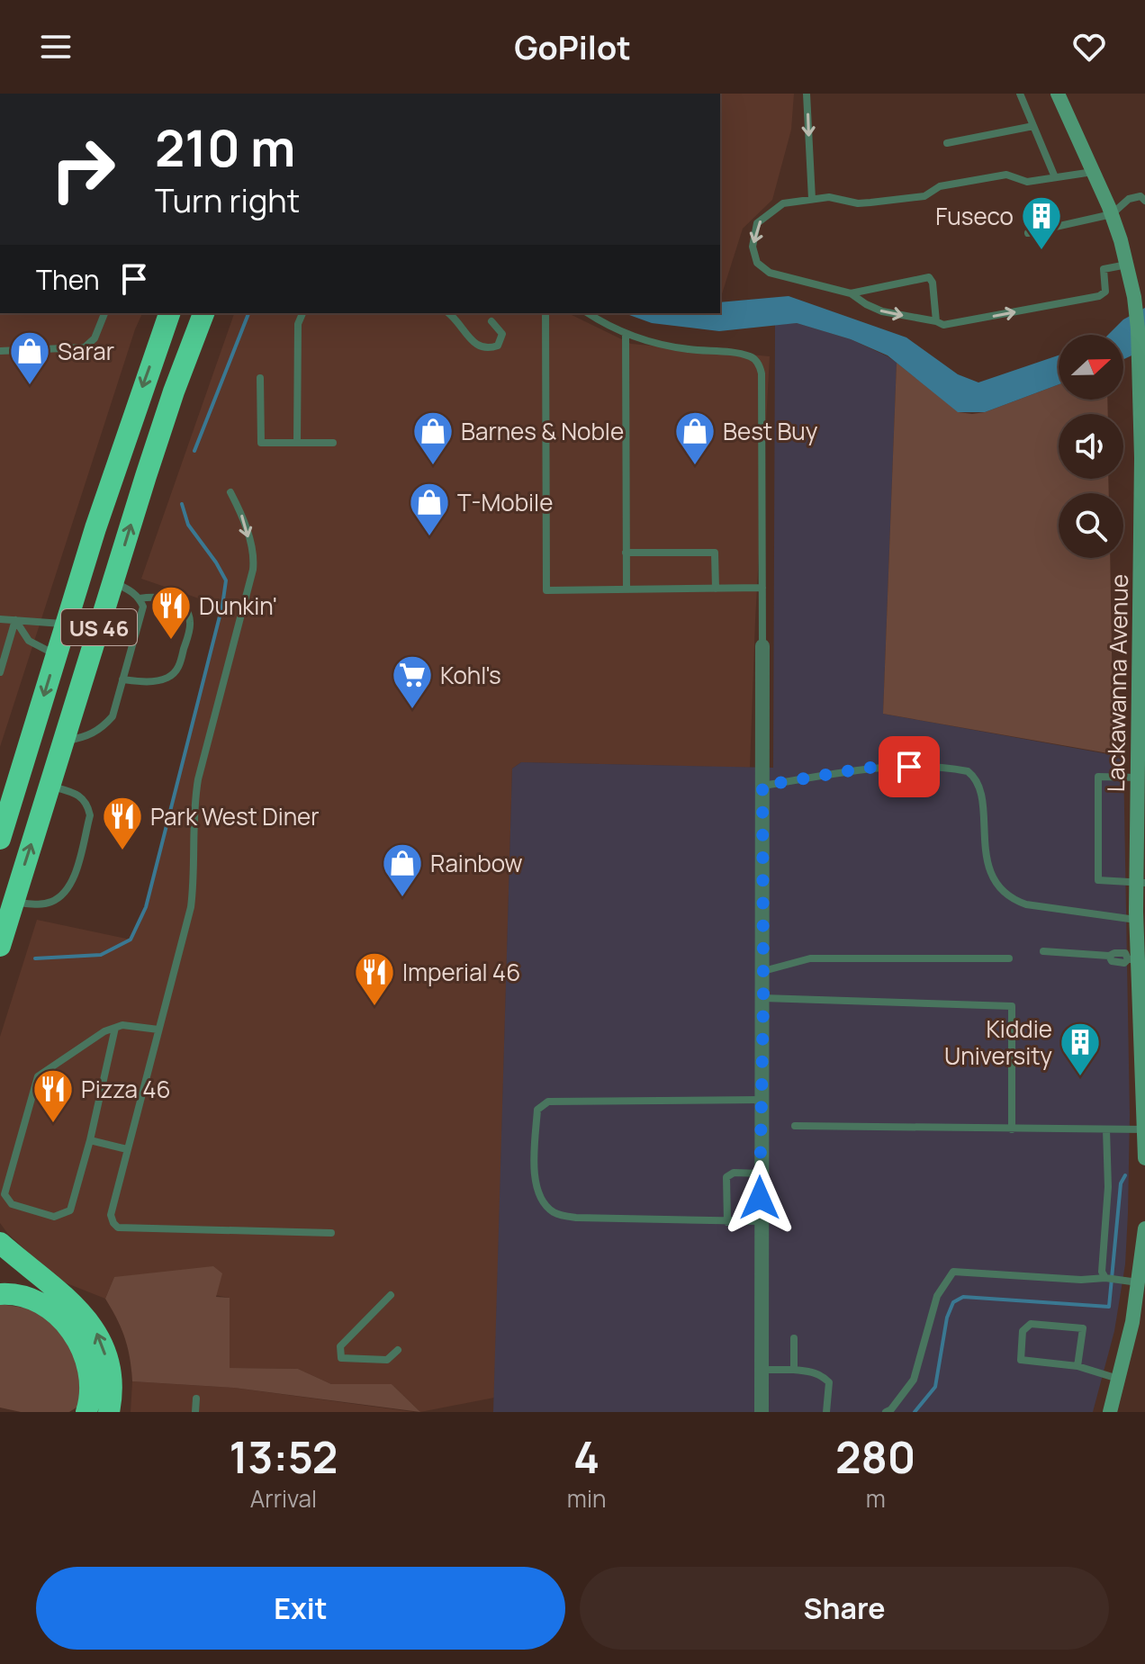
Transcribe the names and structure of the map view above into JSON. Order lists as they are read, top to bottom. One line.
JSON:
{"streets":{"highway":["US 46"],"street":["Lackawanna Avenue"]},"places":{"building":["Fuseco","Kiddie University"],"shop":["Sarar","Barnes & Noble","Best Buy","T-Mobile","Rainbow"],"restaurant":["Dunkin'","Park West Diner","Imperial 46","Pizza 46"],"supermarket":["Kohl's"]},"north":"right","page":{"header":"GoPilot","turn":["210 m","Turn right"],"then":"Then","eta":["13:52","Arrival","4","min","280","m"],"buttons":["Exit","Share"]}}
